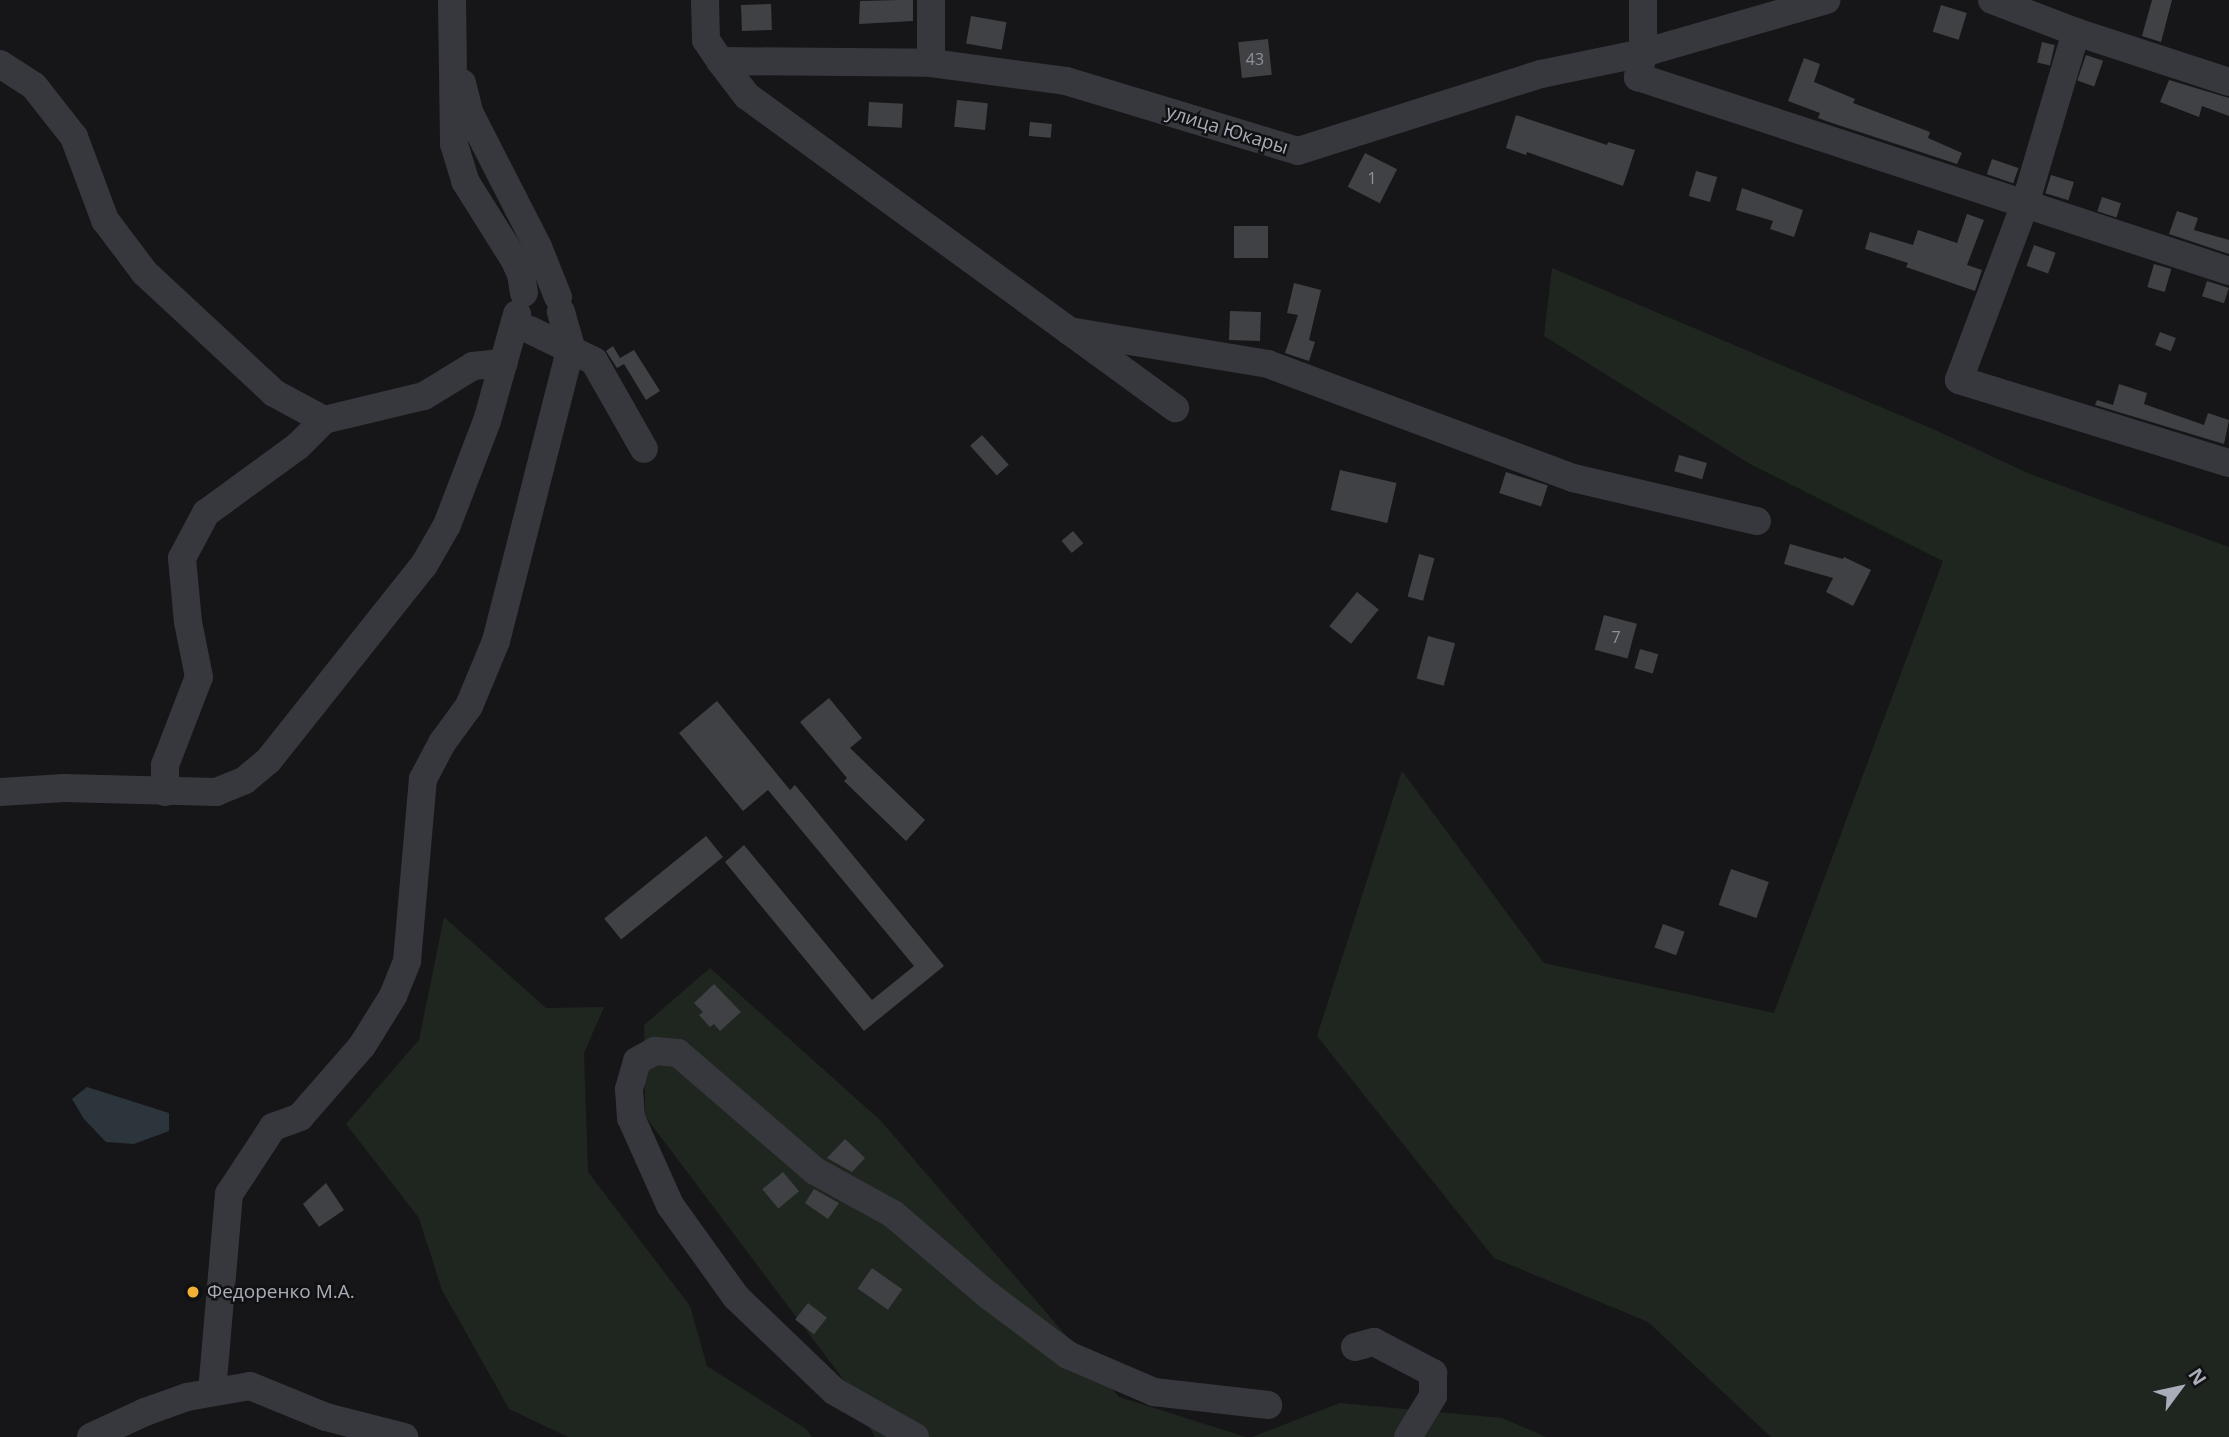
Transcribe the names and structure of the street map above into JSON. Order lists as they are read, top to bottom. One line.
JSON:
{"streets":{"street":["улица Юкары"]},"places":["Федоренко М.А."],"house_numbers":["43","1","7"],"north":"top right"}
